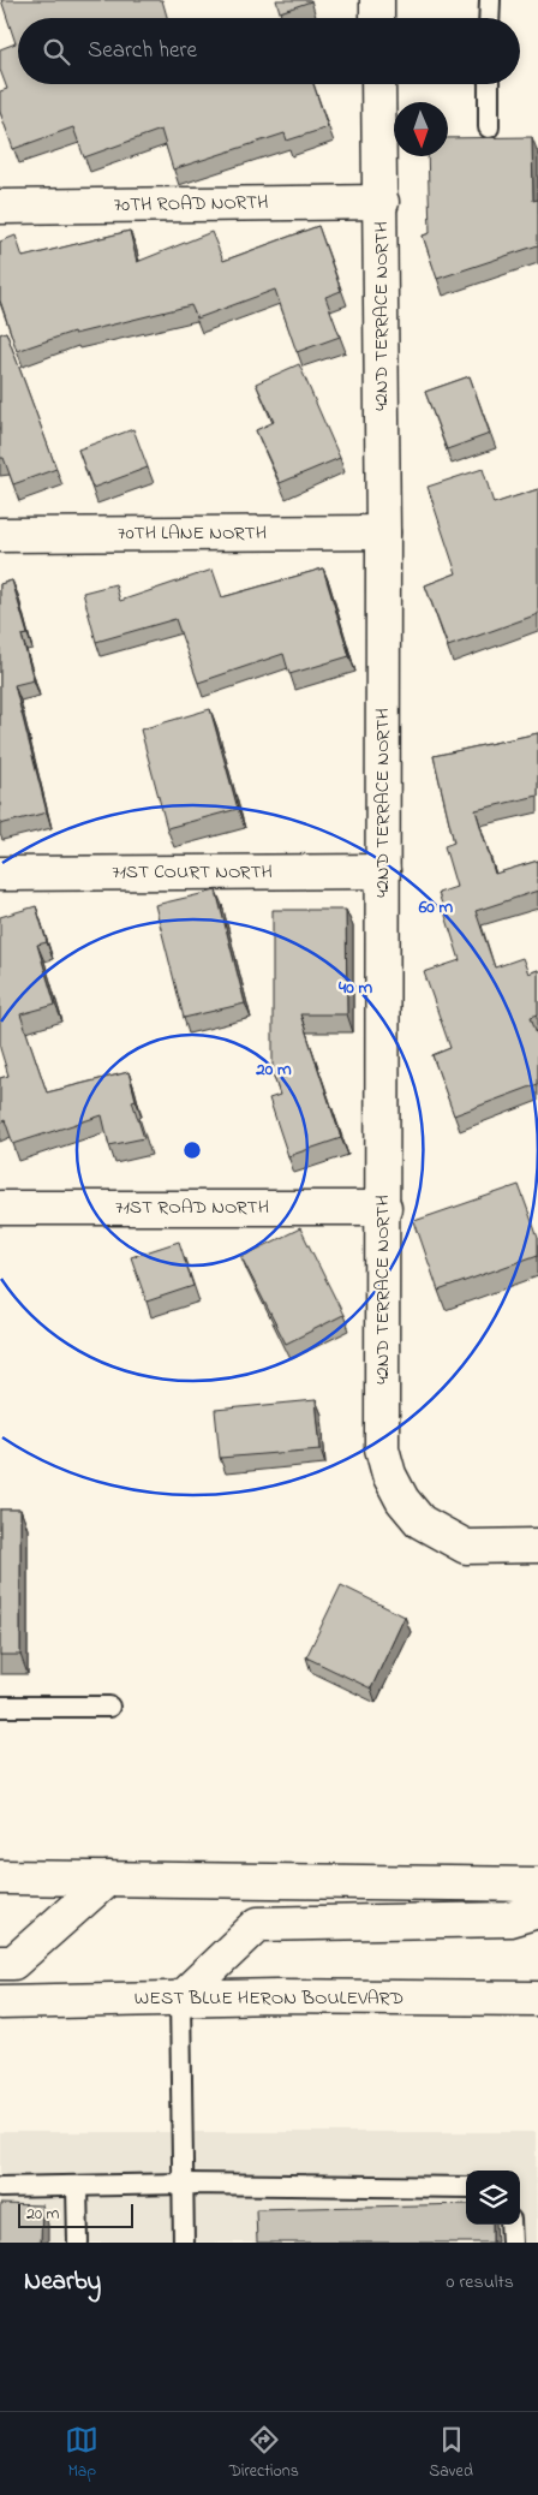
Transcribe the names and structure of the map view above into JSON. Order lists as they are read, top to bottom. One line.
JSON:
{"streets":{"main road":["70TH ROAD NORTH","42ND TERRACE NORTH","70TH LANE NORTH","71ST COURT NORTH","71ST ROAD NORTH","WEST BLUE HERON BOULEVARD"]},"crossings":[["70TH ROAD NORTH","42ND TERRACE NORTH"],["42ND TERRACE NORTH","70TH LANE NORTH"],["42ND TERRACE NORTH","71ST COURT NORTH"],["42ND TERRACE NORTH","71ST ROAD NORTH"]],"scale_bar":"20 m","north":"bottom","page":{"search":"Search here","scale":"20 m","heading":["Nearby","0 results"],"nav":["Map","Directions","Saved"]},"rings":["60 m","40 m","20 m"]}
